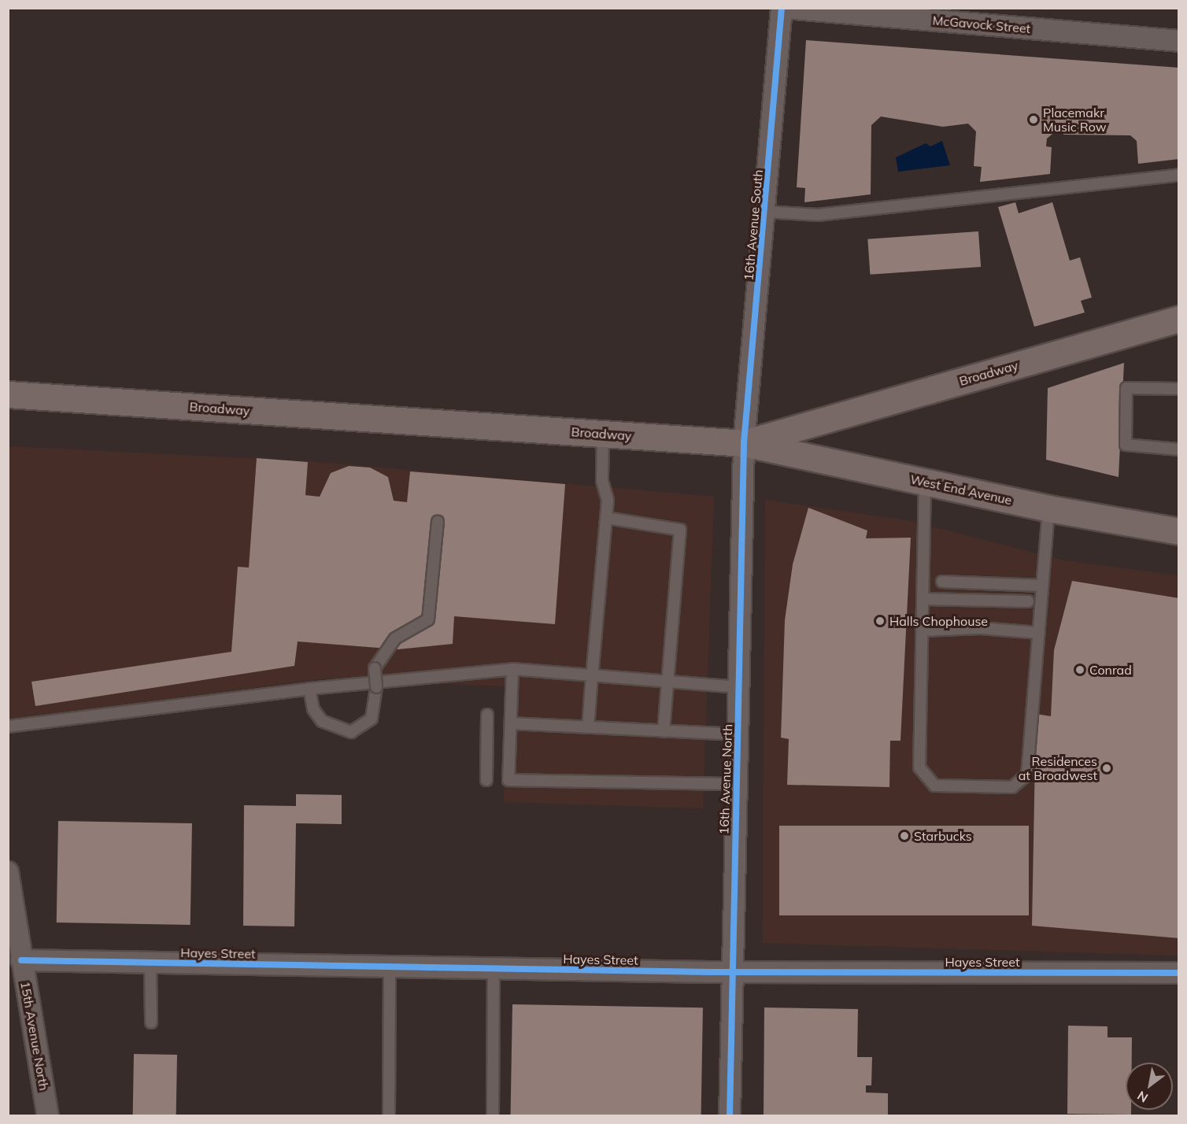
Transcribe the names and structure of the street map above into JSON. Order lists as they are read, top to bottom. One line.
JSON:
{"streets":{"main road":["Broadway","West End Avenue"],"street":["McGavock Street","16th Avenue South","16th Avenue North","Hayes Street","15th Avenue North"]},"crossings":[["McGavock Street","16th Avenue South"],["16th Avenue South","Broadway"],["16th Avenue South","West End Avenue"],["16th Avenue South","16th Avenue North"],["Broadway","West End Avenue"],["Broadway","16th Avenue North"],["West End Avenue","16th Avenue North"],["16th Avenue North","Hayes Street"],["Hayes Street","15th Avenue North"]],"places":["Placemakr Music Row","Halls Chophouse","Conrad","Residences at Broadwest","Starbucks"],"north":"bottom left"}
